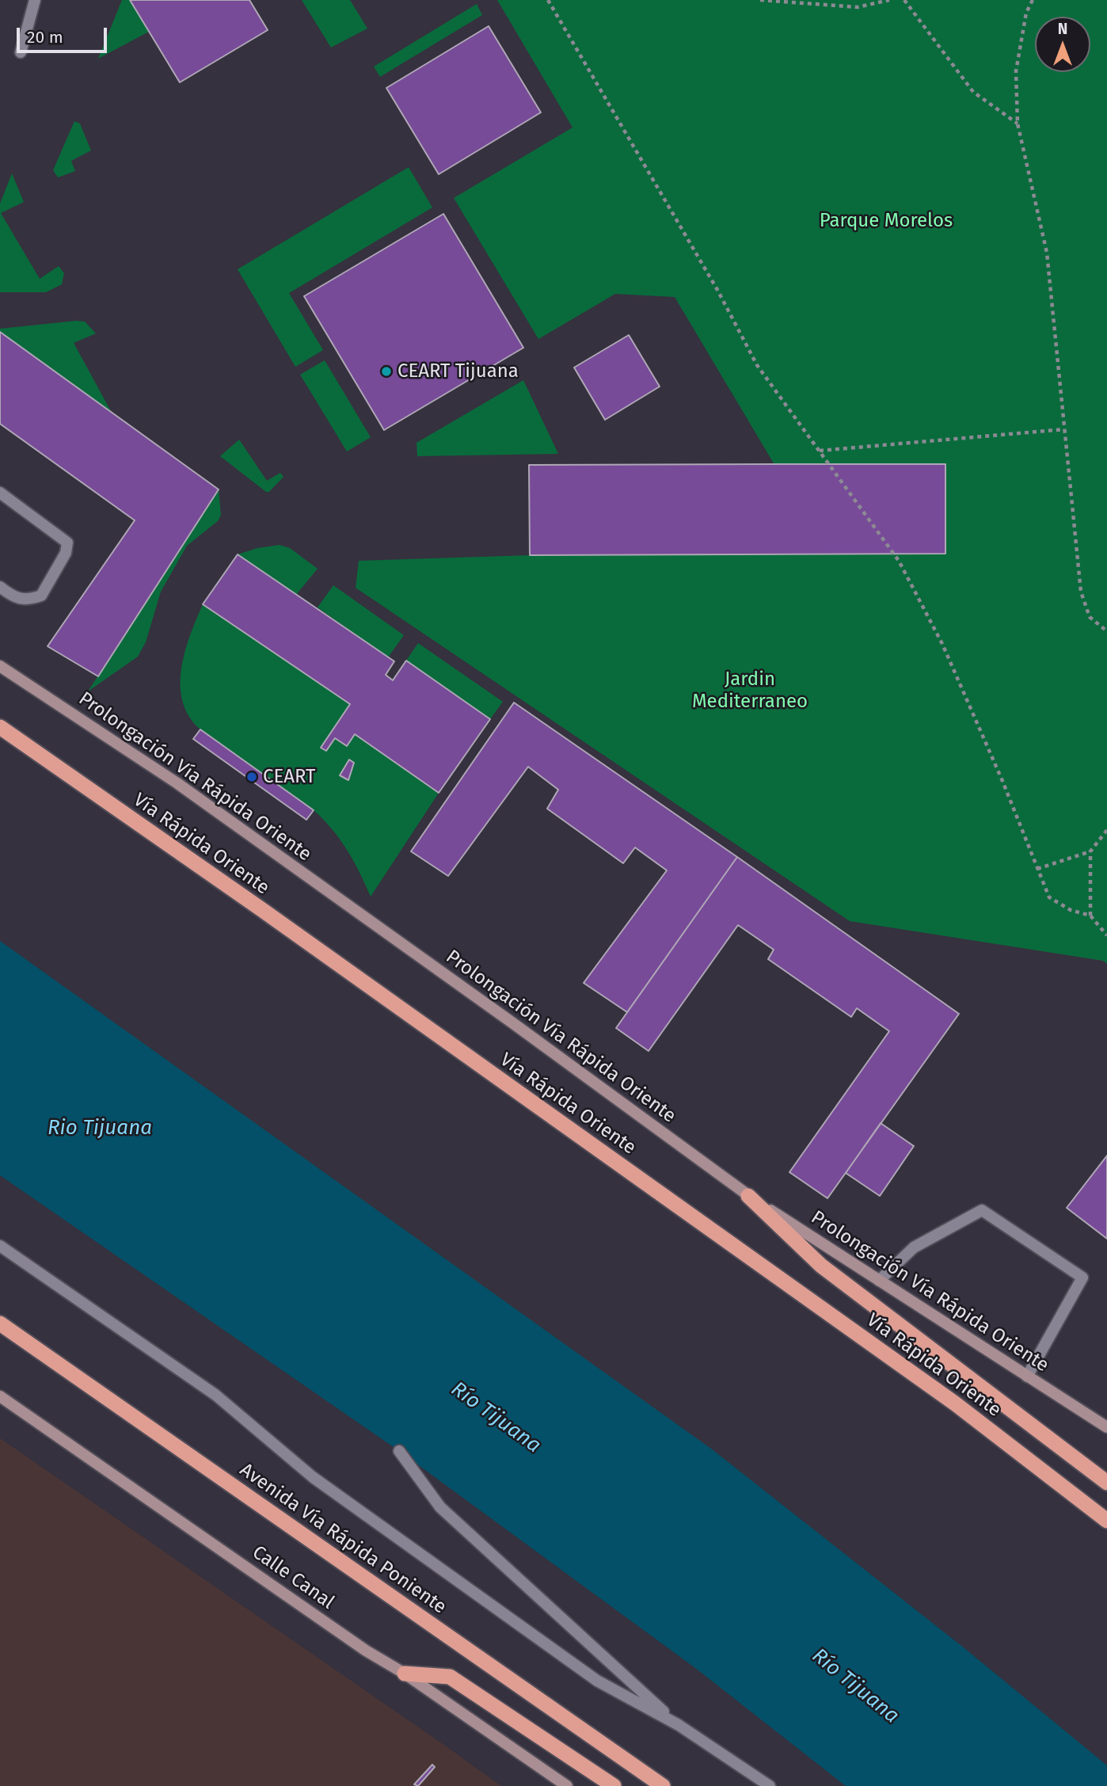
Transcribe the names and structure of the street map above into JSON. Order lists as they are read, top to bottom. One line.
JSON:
{"streets":{"highway":["Vía Rápida Oriente","Avenida Vía Rápida Poniente"],"main road":["Prolongación Vía Rápida Oriente","Calle Canal"]},"water":["Rio Tijuana","Río Tijuana"],"parks":["Parque Morelos","Jardin Mediterraneo"],"places":["CEART Tijuana","CEART"],"scale_bar":"20 m","north":"top"}
